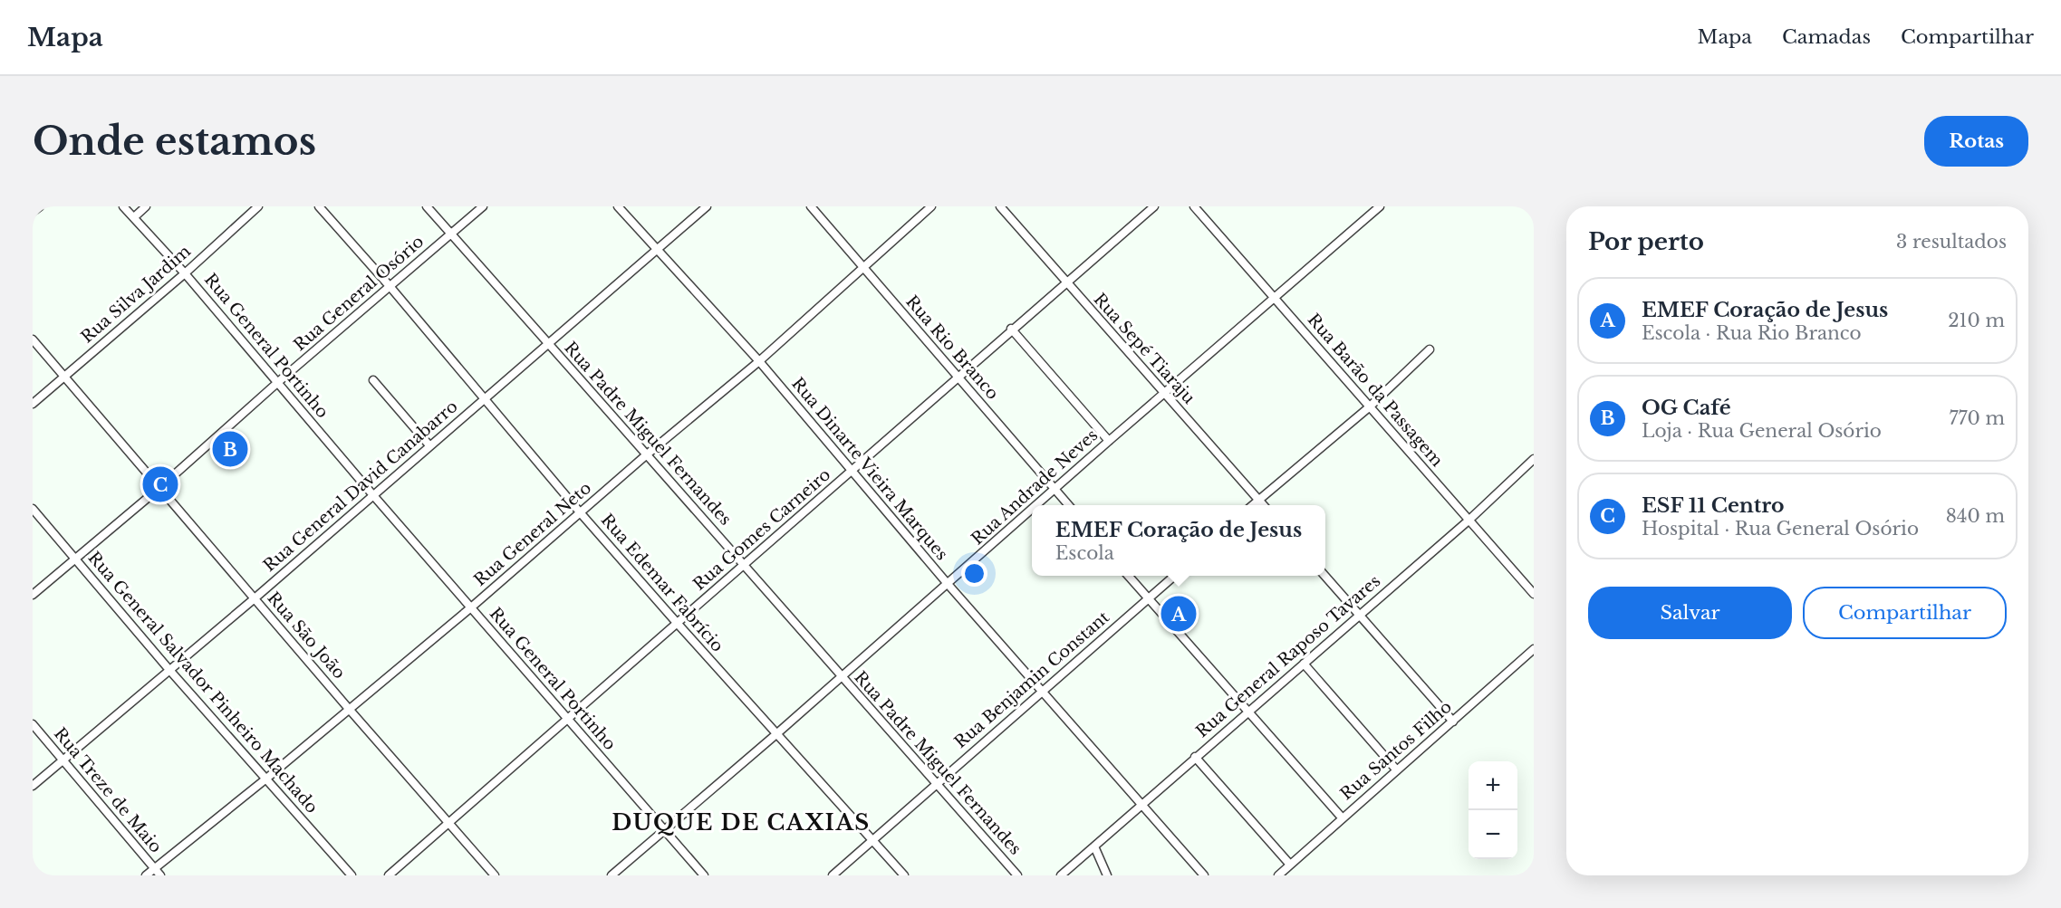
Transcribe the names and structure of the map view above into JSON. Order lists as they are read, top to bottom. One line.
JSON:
{"streets":{"street":["Rua General Osório","Rua Silva Jardim","Rua General Portinho","Rua Rio Branco","Rua Sepé Tiaraju","Rua Barão da Passagem","Rua Padre Miguel Fernandes","Rua Dinarte Vieira Marques","Rua General David Canabarro","Rua Andrade Neves","Rua Gomes Carneiro","Rua General Neto","Rua Edemar Fabrício","Rua São João","Rua General Raposo Tavares","Rua Benjamin Constant","Rua General Salvador Pinheiro Machado","Rua Santos Filho","Rua Treze de Maio"]},"crossings":[["Rua General Osório","Rua General Portinho"],["Rua General Osório","Rua Padre Miguel Fernandes"],["Rua General Osório","Rua Edemar Fabrício"],["Rua General Osório","Rua São João"],["Rua General Osório","Rua General Salvador Pinheiro Machado"],["Rua Silva Jardim","Rua General Portinho"],["Rua Silva Jardim","Rua São João"],["Rua General Portinho","Rua General David Canabarro"],["Rua General Portinho","Rua Andrade Neves"],["Rua General Portinho","Rua Gomes Carneiro"],["Rua General Portinho","Rua General Neto"],["Rua Rio Branco","Rua Andrade Neves"],["Rua Rio Branco","Rua Gomes Carneiro"],["Rua Rio Branco","Rua General Neto"],["Rua Sepé Tiaraju","Rua Andrade Neves"],["Rua Sepé Tiaraju","Rua Gomes Carneiro"],["Rua Barão da Passagem","Rua Andrade Neves"],["Rua Barão da Passagem","Rua General Raposo Tavares"],["Rua Padre Miguel Fernandes","Rua General David Canabarro"],["Rua Padre Miguel Fernandes","Rua Andrade Neves"],["Rua Padre Miguel Fernandes","Rua Gomes Carneiro"],["Rua Padre Miguel Fernandes","Rua General Neto"],["Rua Padre Miguel Fernandes","Rua Benjamin Constant"],["Rua Dinarte Vieira Marques","Rua General David Canabarro"],["Rua Dinarte Vieira Marques","Rua Andrade Neves"],["Rua Dinarte Vieira Marques","Rua Gomes Carneiro"],["Rua Dinarte Vieira Marques","Rua General Neto"],["Rua Dinarte Vieira Marques","Rua General Raposo Tavares"],["Rua Dinarte Vieira Marques","Rua Benjamin Constant"],["Rua General David Canabarro","Rua Edemar Fabrício"],["Rua General David Canabarro","Rua São João"],["Rua General David Canabarro","Rua General Salvador Pinheiro Machado"],["Rua General David Canabarro","Rua Treze de Maio"],["Rua Andrade Neves","Rua Edemar Fabrício"],["Rua Gomes Carneiro","Rua Edemar Fabrício"],["Rua Gomes Carneiro","Rua São João"],["Rua General Neto","Rua Edemar Fabrício"],["Rua General Neto","Rua São João"],["Rua General Neto","Rua General Salvador Pinheiro Machado"],["Rua General Neto","Rua Treze de Maio"],["Rua Edemar Fabrício","Rua Benjamin Constant"]],"districts":["DUQUE DE CAXIAS"],"page":{"header":"Mapa","nav":["Mapa","Camadas","Compartilhar"],"buttons":["Rotas",["Salvar","Compartilhar"]],"title":"Onde estamos","heading":["Por perto","3 resultados"],"list":[{"mark":"A","name":"EMEF Coração de Jesus","note":"Escola · Rua Rio Branco","value":"210 m"},{"mark":"B","name":"OG Café","note":"Loja · Rua General Osório","value":"770 m"},{"mark":"C","name":"ESF 11 Centro","note":"Hospital · Rua General Osório","value":"840 m"}],"pins":["B","C","A"],"popup":["EMEF Coração de Jesus","Escola"],"map_buttons":["+","−"]}}
